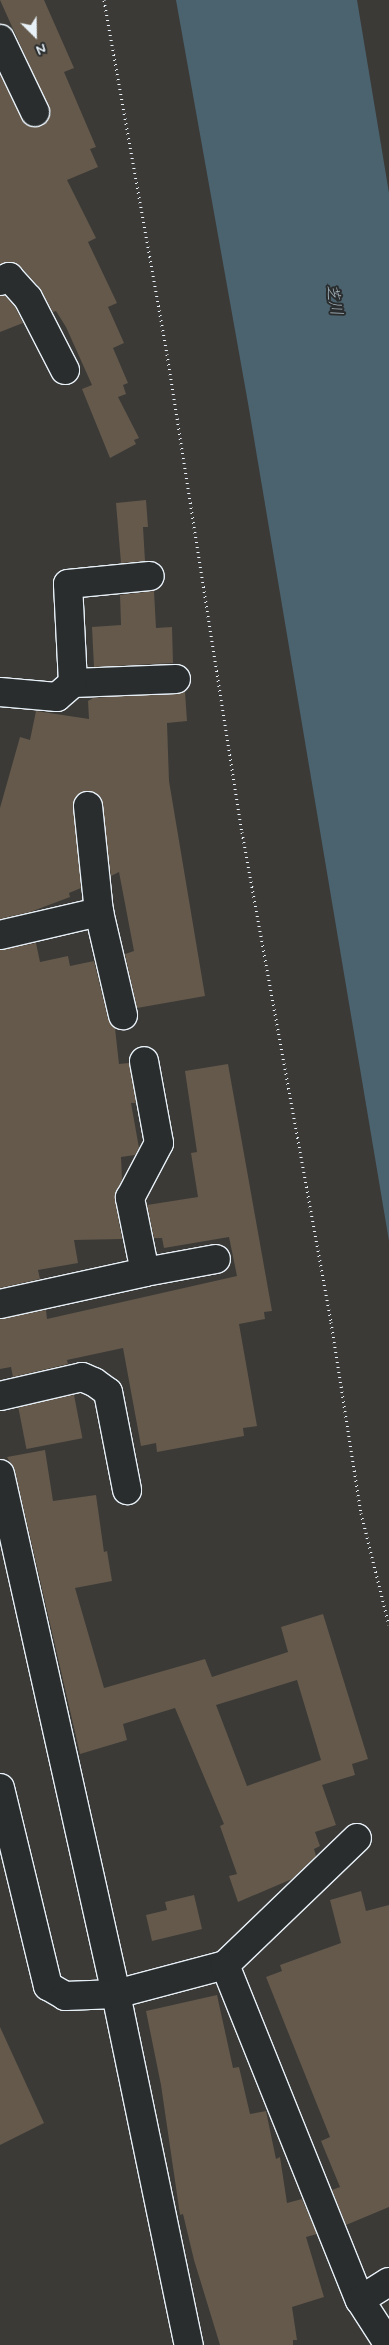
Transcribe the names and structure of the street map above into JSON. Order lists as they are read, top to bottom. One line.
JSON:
{"water":["芝川"],"north":"bottom right"}
